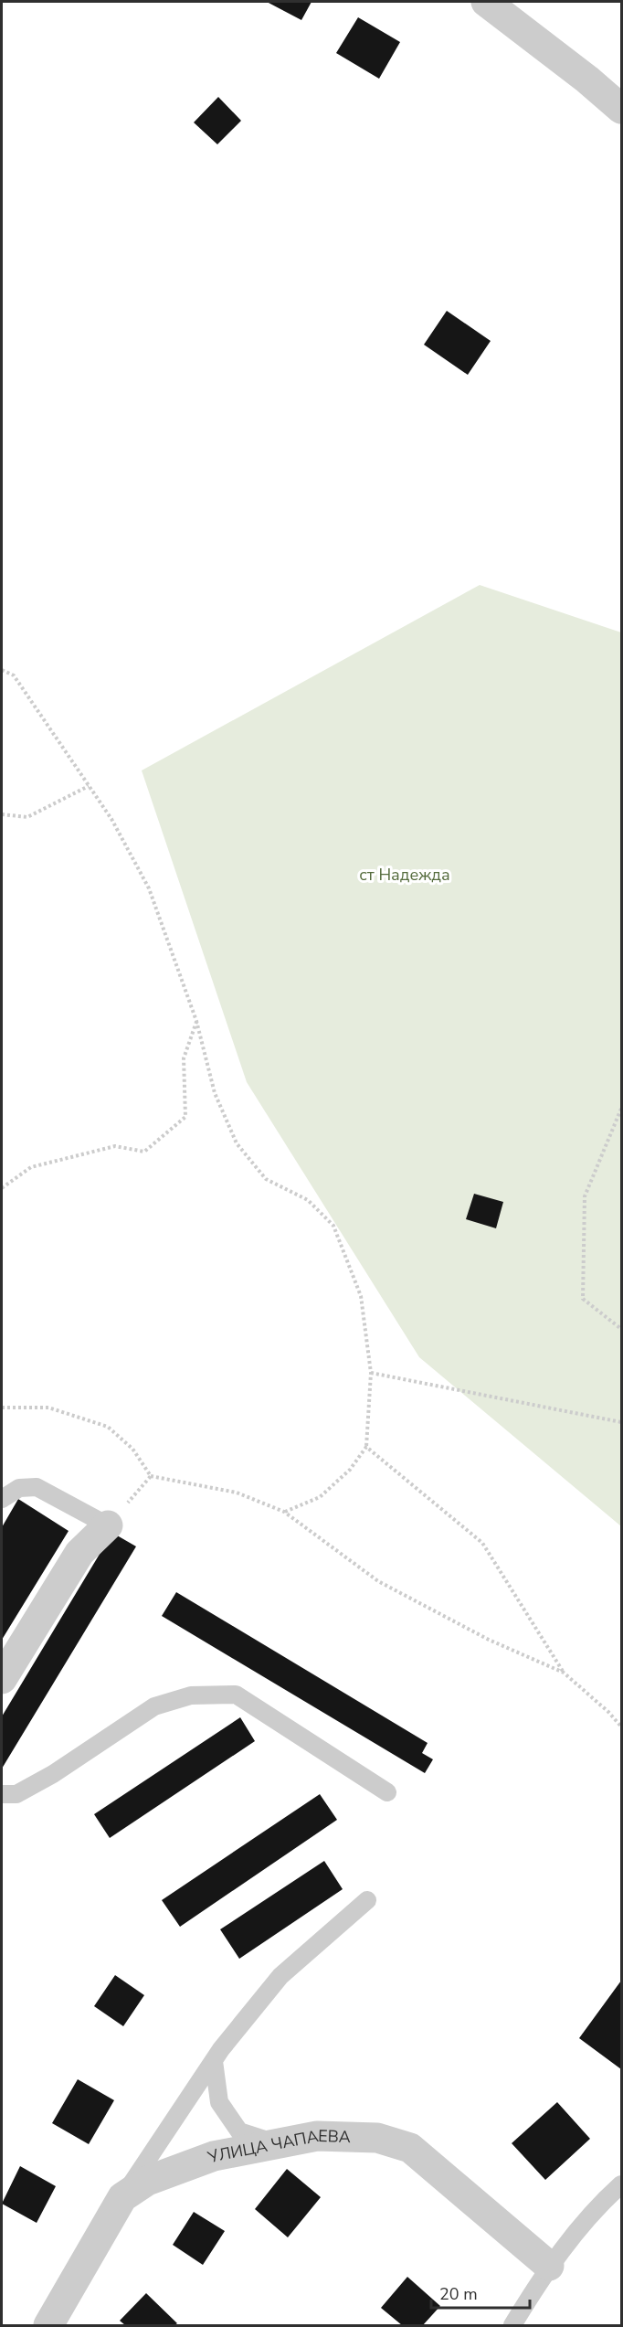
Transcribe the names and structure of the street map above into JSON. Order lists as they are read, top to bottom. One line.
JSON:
{"streets":{"street":["УЛИЦА ЧАПАЕВА"]},"parks":["ст Надежда"],"scale_bar":"20 m"}
